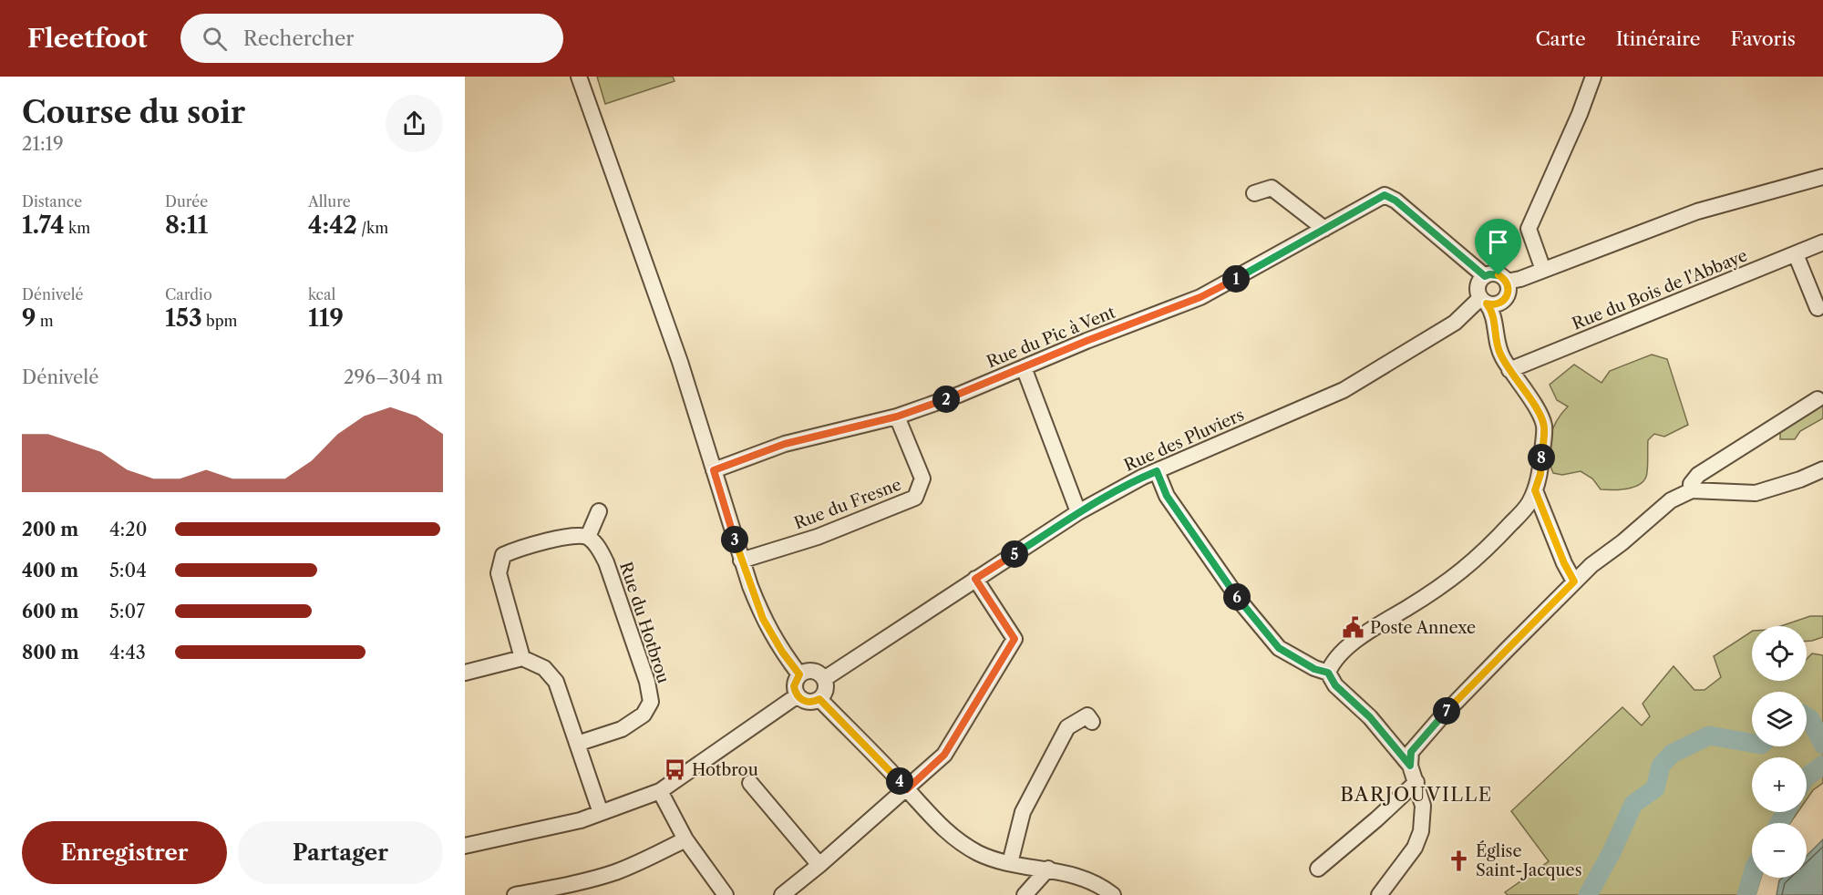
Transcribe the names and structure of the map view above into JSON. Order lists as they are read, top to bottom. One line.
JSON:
{"streets":{"street":["Rue du Bois de l'Abbaye","Rue du Pic à Vent","Rue des Pluviers","Rue du Fresne","Rue du Hotbrou"]},"crossings":[["Rue du Pic à Vent","Rue des Pluviers"],["Rue du Pic à Vent","Rue du Fresne"]],"districts":["BARJOUVILLE"],"places":{"public building":["Poste Annexe"],"bus stop":["Hotbrou"],"church":["Église Saint-Jacques"]},"page":{"header":"Fleetfoot","search":"Rechercher","nav":["Carte","Itinéraire","Favoris"],"heading":["Course du soir","21:19"],"stats":[["Distance","1.74 km"],["Durée","8:11"],["Allure","4:42 /km"],["Dénivelé","9 m"],["Cardio","153 bpm"],["kcal","119"]],"pins":["1","2","8","3","5","6","7","4"],"chart":["Dénivelé","296–304 m"],"list":[{"name":"200 m","note":"4:20"},{"name":"400 m","note":"5:04"},{"name":"600 m","note":"5:07"},{"name":"800 m","note":"4:43"}],"map_buttons":["+","−"],"buttons":["Enregistrer","Partager"]}}
